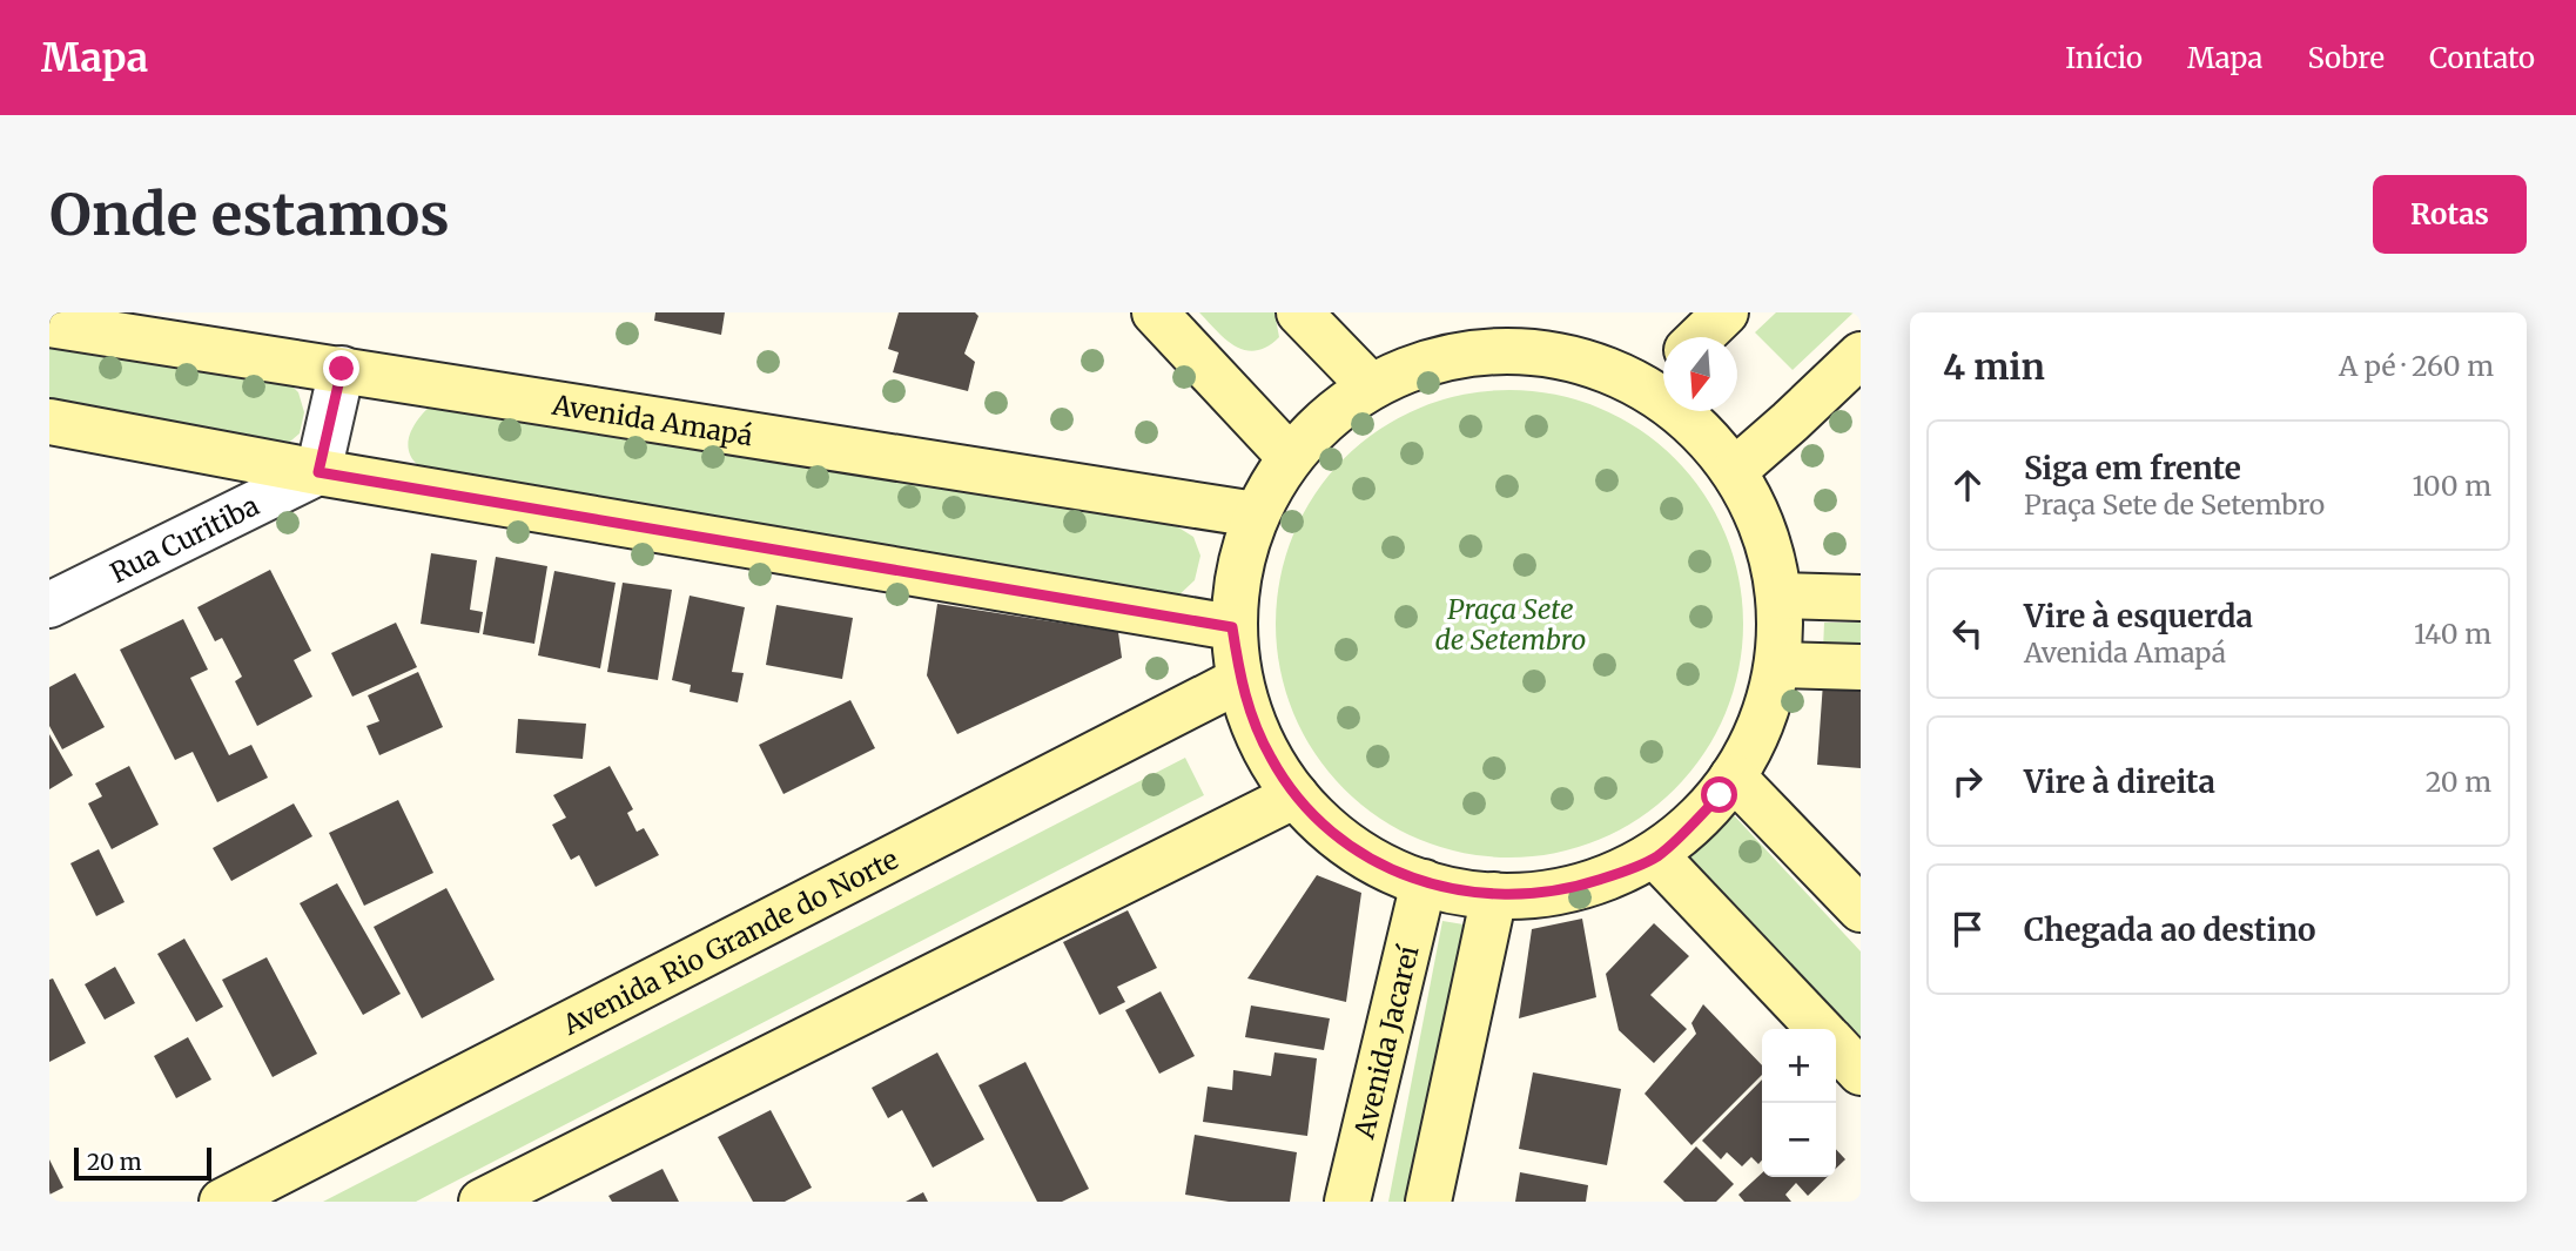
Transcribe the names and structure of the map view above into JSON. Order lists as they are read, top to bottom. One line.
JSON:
{"streets":{"main road":["Avenida Amapá","Avenida Rio Grande do Norte","Avenida Jacareí"],"street":["Rua Curitiba"]},"parks":["Praça Sete de Setembro"],"scale_bar":"20 m","north":"bottom","page":{"header":"Mapa","nav":["Início","Mapa","Sobre","Contato"],"buttons":"Rotas","title":"Onde estamos","heading":["4 min","A pé · 260 m"],"list":[["Siga em frente","Praça Sete de Setembro","100 m"],["Vire à esquerda","Avenida Amapá","140 m"],["Vire à direita","20 m"],"Chegada ao destino"],"map_buttons":["+","−"],"scale":"20 m"}}
